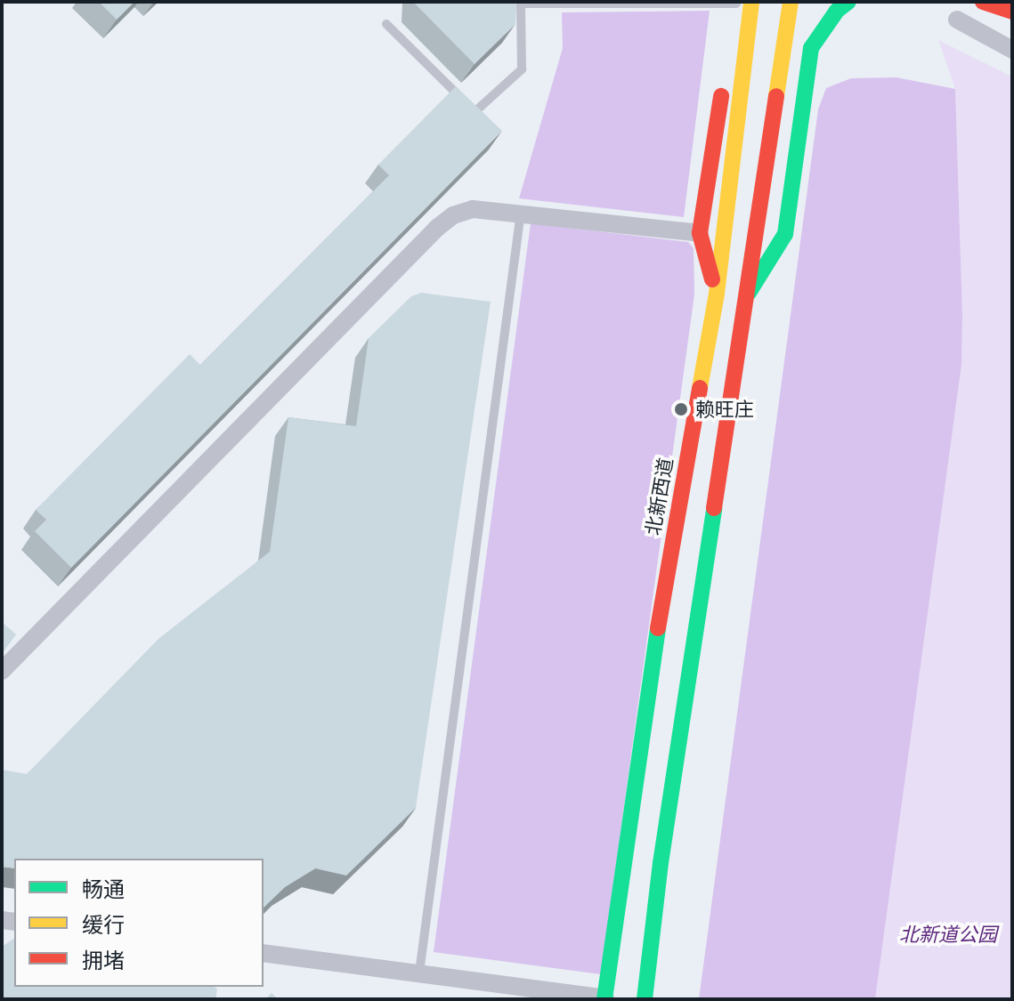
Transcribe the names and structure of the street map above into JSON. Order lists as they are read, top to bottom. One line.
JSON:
{"streets":{"main road":["北新西道"]},"parks":["北新道公园"],"places":["赖旺庄"],"legend":["畅通","缓行","拥堵"]}
